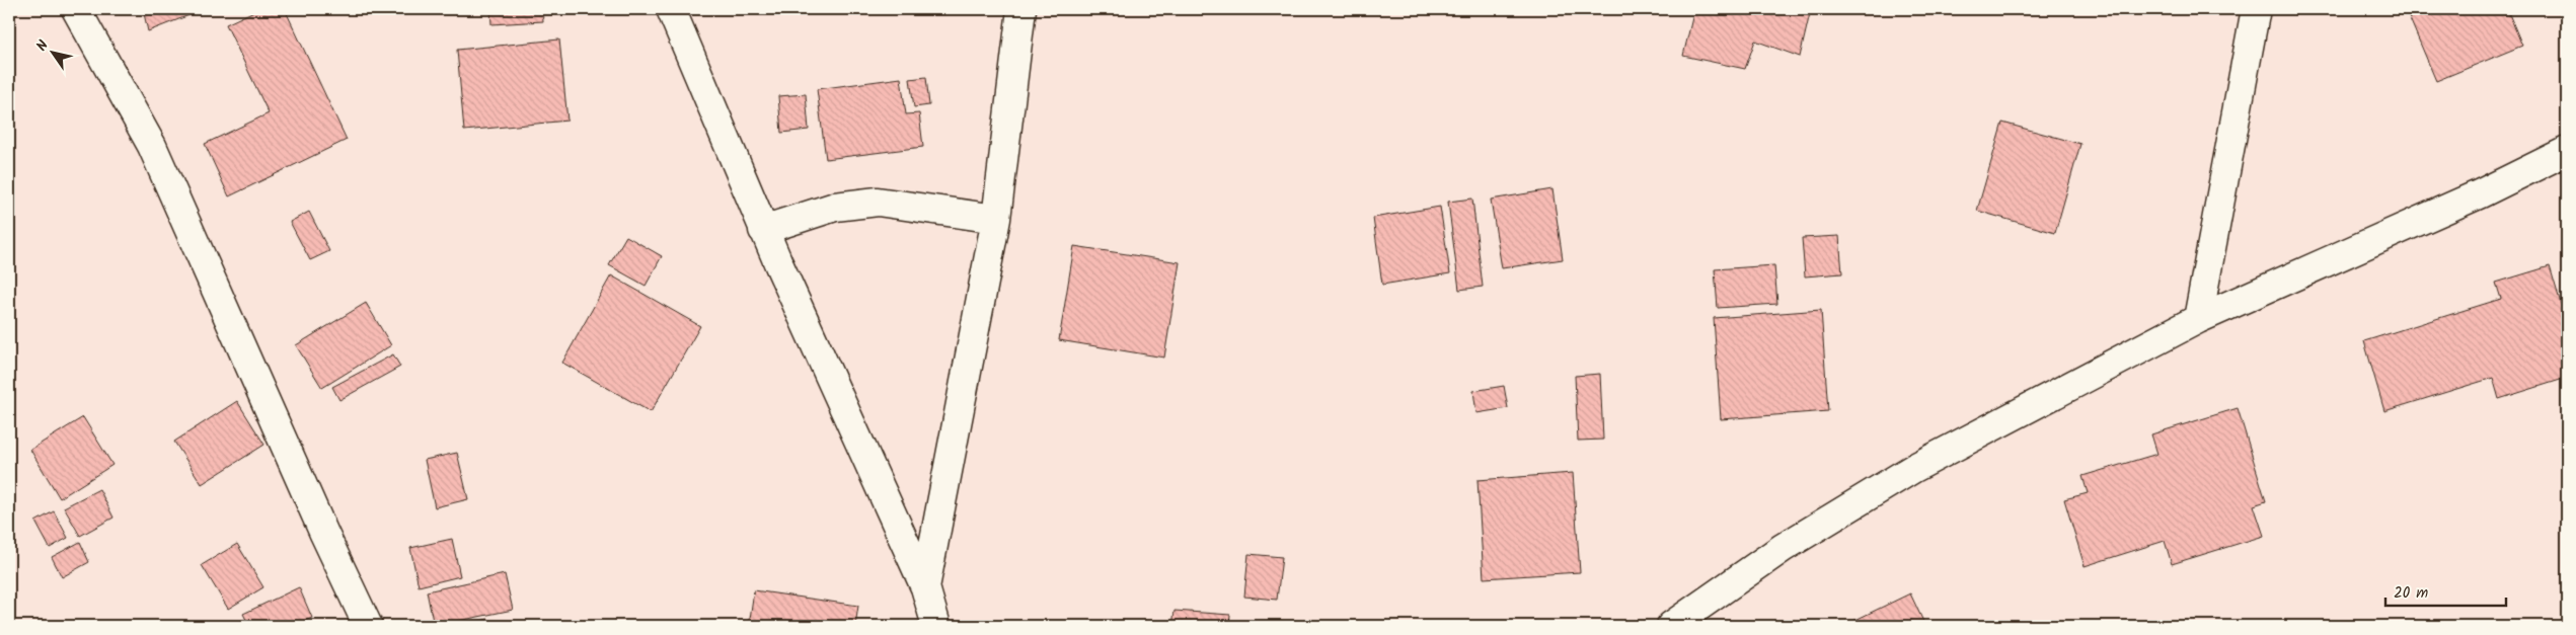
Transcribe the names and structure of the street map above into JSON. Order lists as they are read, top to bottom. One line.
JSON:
{"scale_bar":"20 m","north":"top left"}
